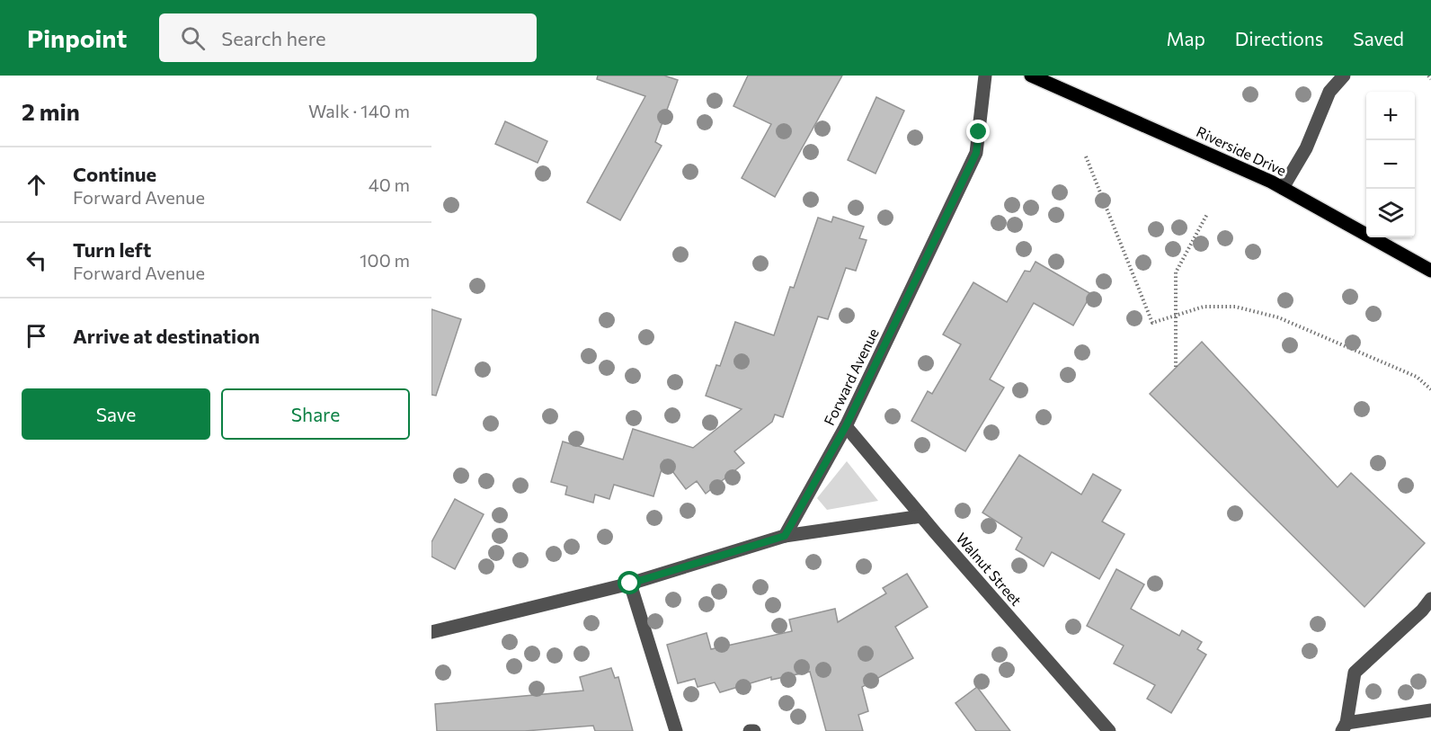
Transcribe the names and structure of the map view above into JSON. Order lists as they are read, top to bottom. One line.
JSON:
{"streets":{"main road":["Riverside Drive"],"street":["Forward Avenue","Walnut Street"]},"crossings":[["Forward Avenue","Walnut Street"]],"page":{"header":"Pinpoint","search":"Search here","nav":["Map","Directions","Saved"],"heading":["2 min","Walk · 140 m"],"map_buttons":["+","−"],"list":[["Continue","Forward Avenue","40 m"],["Turn left","Forward Avenue","100 m"],"Arrive at destination"],"buttons":["Save","Share"]}}
